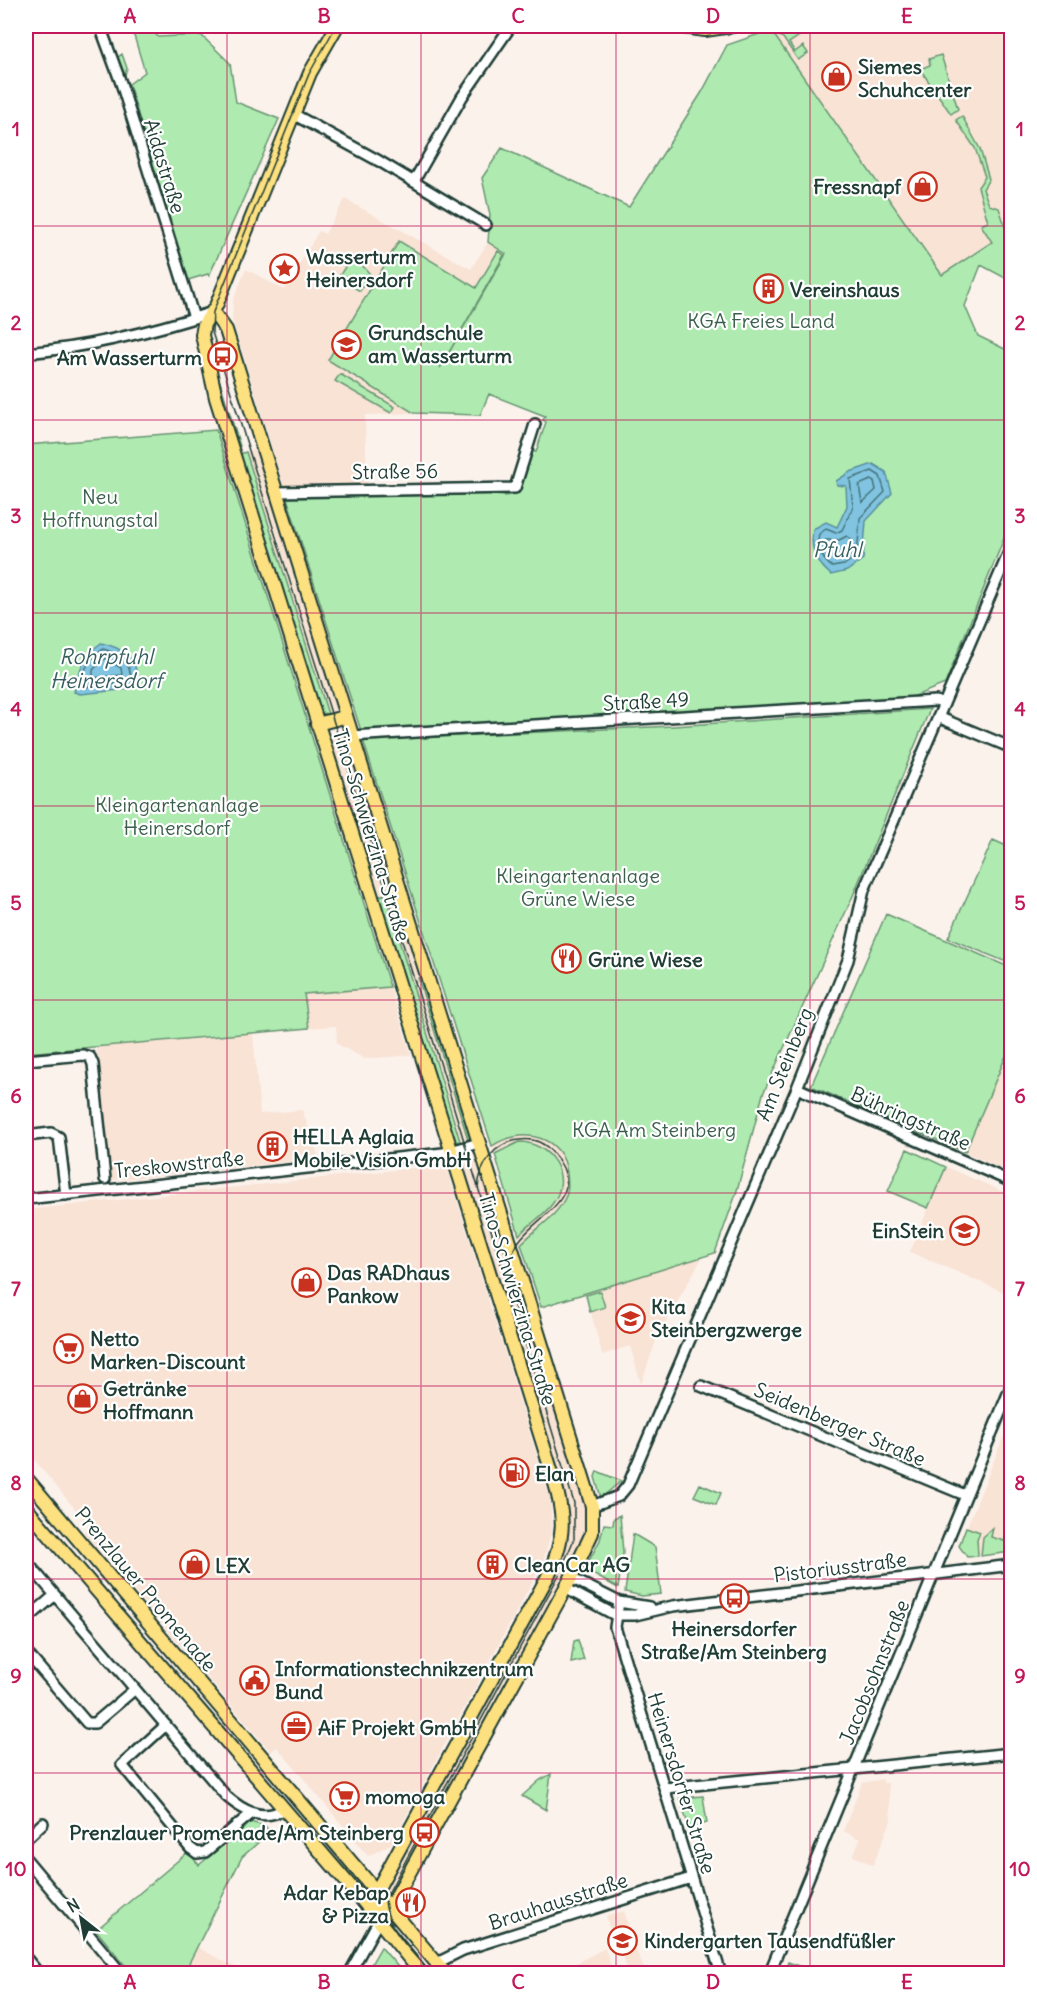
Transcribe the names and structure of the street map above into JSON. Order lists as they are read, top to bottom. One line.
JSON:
{"streets":{"main road":["Tino-Schwierzina-Straße","Prenzlauer Promenade"],"street":["Aidastraße","Straße 56","Straße 49","Am Steinberg","Bühringstraße","Treskowstraße","Seidenberger Straße","Pistoriusstraße","Jacobsohnstraße","Heinersdorfer Straße","Brauhausstraße"]},"crossings":[["Straße 56","Tino-Schwierzina-Straße"],["Straße 49","Tino-Schwierzina-Straße"],["Straße 49","Am Steinberg"],["Tino-Schwierzina-Straße","Am Steinberg"],["Tino-Schwierzina-Straße","Treskowstraße"],["Tino-Schwierzina-Straße","Pistoriusstraße"],["Am Steinberg","Bühringstraße"],["Seidenberger Straße","Jacobsohnstraße"],["Pistoriusstraße","Jacobsohnstraße"],["Pistoriusstraße","Heinersdorfer Straße"],["Prenzlauer Promenade","Brauhausstraße"],["Heinersdorfer Straße","Brauhausstraße"]],"water":["Pfuhl","Rohrpfuhl Heinersdorf"],"parks":["KGA Freies Land","Neu Hoffnungstal","Kleingartenanlage Heinersdorf","Kleingartenanlage Grüne Wiese","KGA Am Steinberg"],"places":{"shop":["Siemes Schuhcenter","Fressnapf","Das RADhaus Pankow","Getränke Hoffmann","LEX"],"place":["Wasserturm Heinersdorf"],"building":["Vereinshaus","HELLA Aglaia Mobile Vision GmbH","CleanCar AG"],"school or university":["Grundschule am Wasserturm","EinStein","Kita Steinbergzwerge","Kindergarten Tausendfüßler"],"bus stop":["Am Wasserturm","Heinersdorfer Straße/Am Steinberg","Prenzlauer Promenade/Am Steinberg"],"restaurant":["Grüne Wiese","Adar Kebap & Pizza"],"supermarket":["Netto Marken-Discount","momoga"],"fuel station":["Elan"],"public building":["Informationstechnikzentrum Bund"],"office":["AiF Projekt GmbH"]},"north":"top left","grid":{"columns":["A","B","C","D","E"],"rows":["1","2","3","4","5","6","7","8","9","10"]}}
